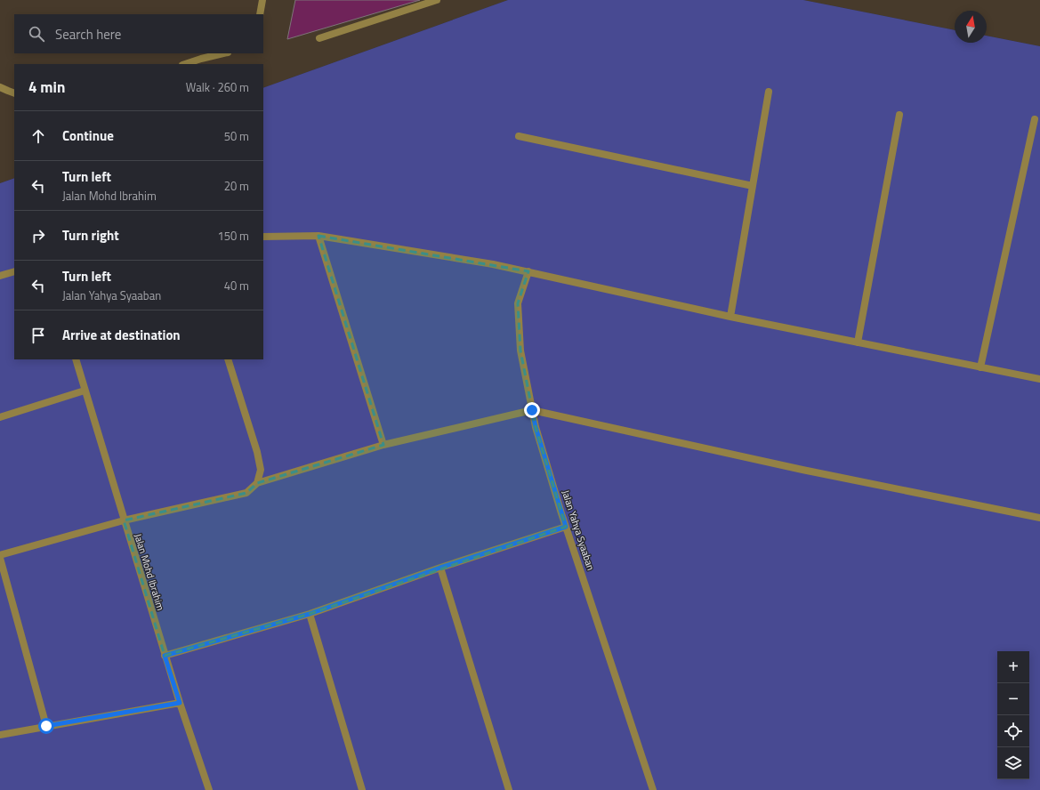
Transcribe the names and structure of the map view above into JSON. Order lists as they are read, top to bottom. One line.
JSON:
{"streets":{"street":["Jalan Yahya Syaaban","Jalan Mohd Ibrahim"]},"north":"top","page":{"search":"Search here","heading":["4 min","Walk · 260 m"],"list":[["Continue","50 m"],["Turn left","Jalan Mohd Ibrahim","20 m"],["Turn right","150 m"],["Turn left","Jalan Yahya Syaaban","40 m"],"Arrive at destination"],"map_buttons":["+","−"]}}
